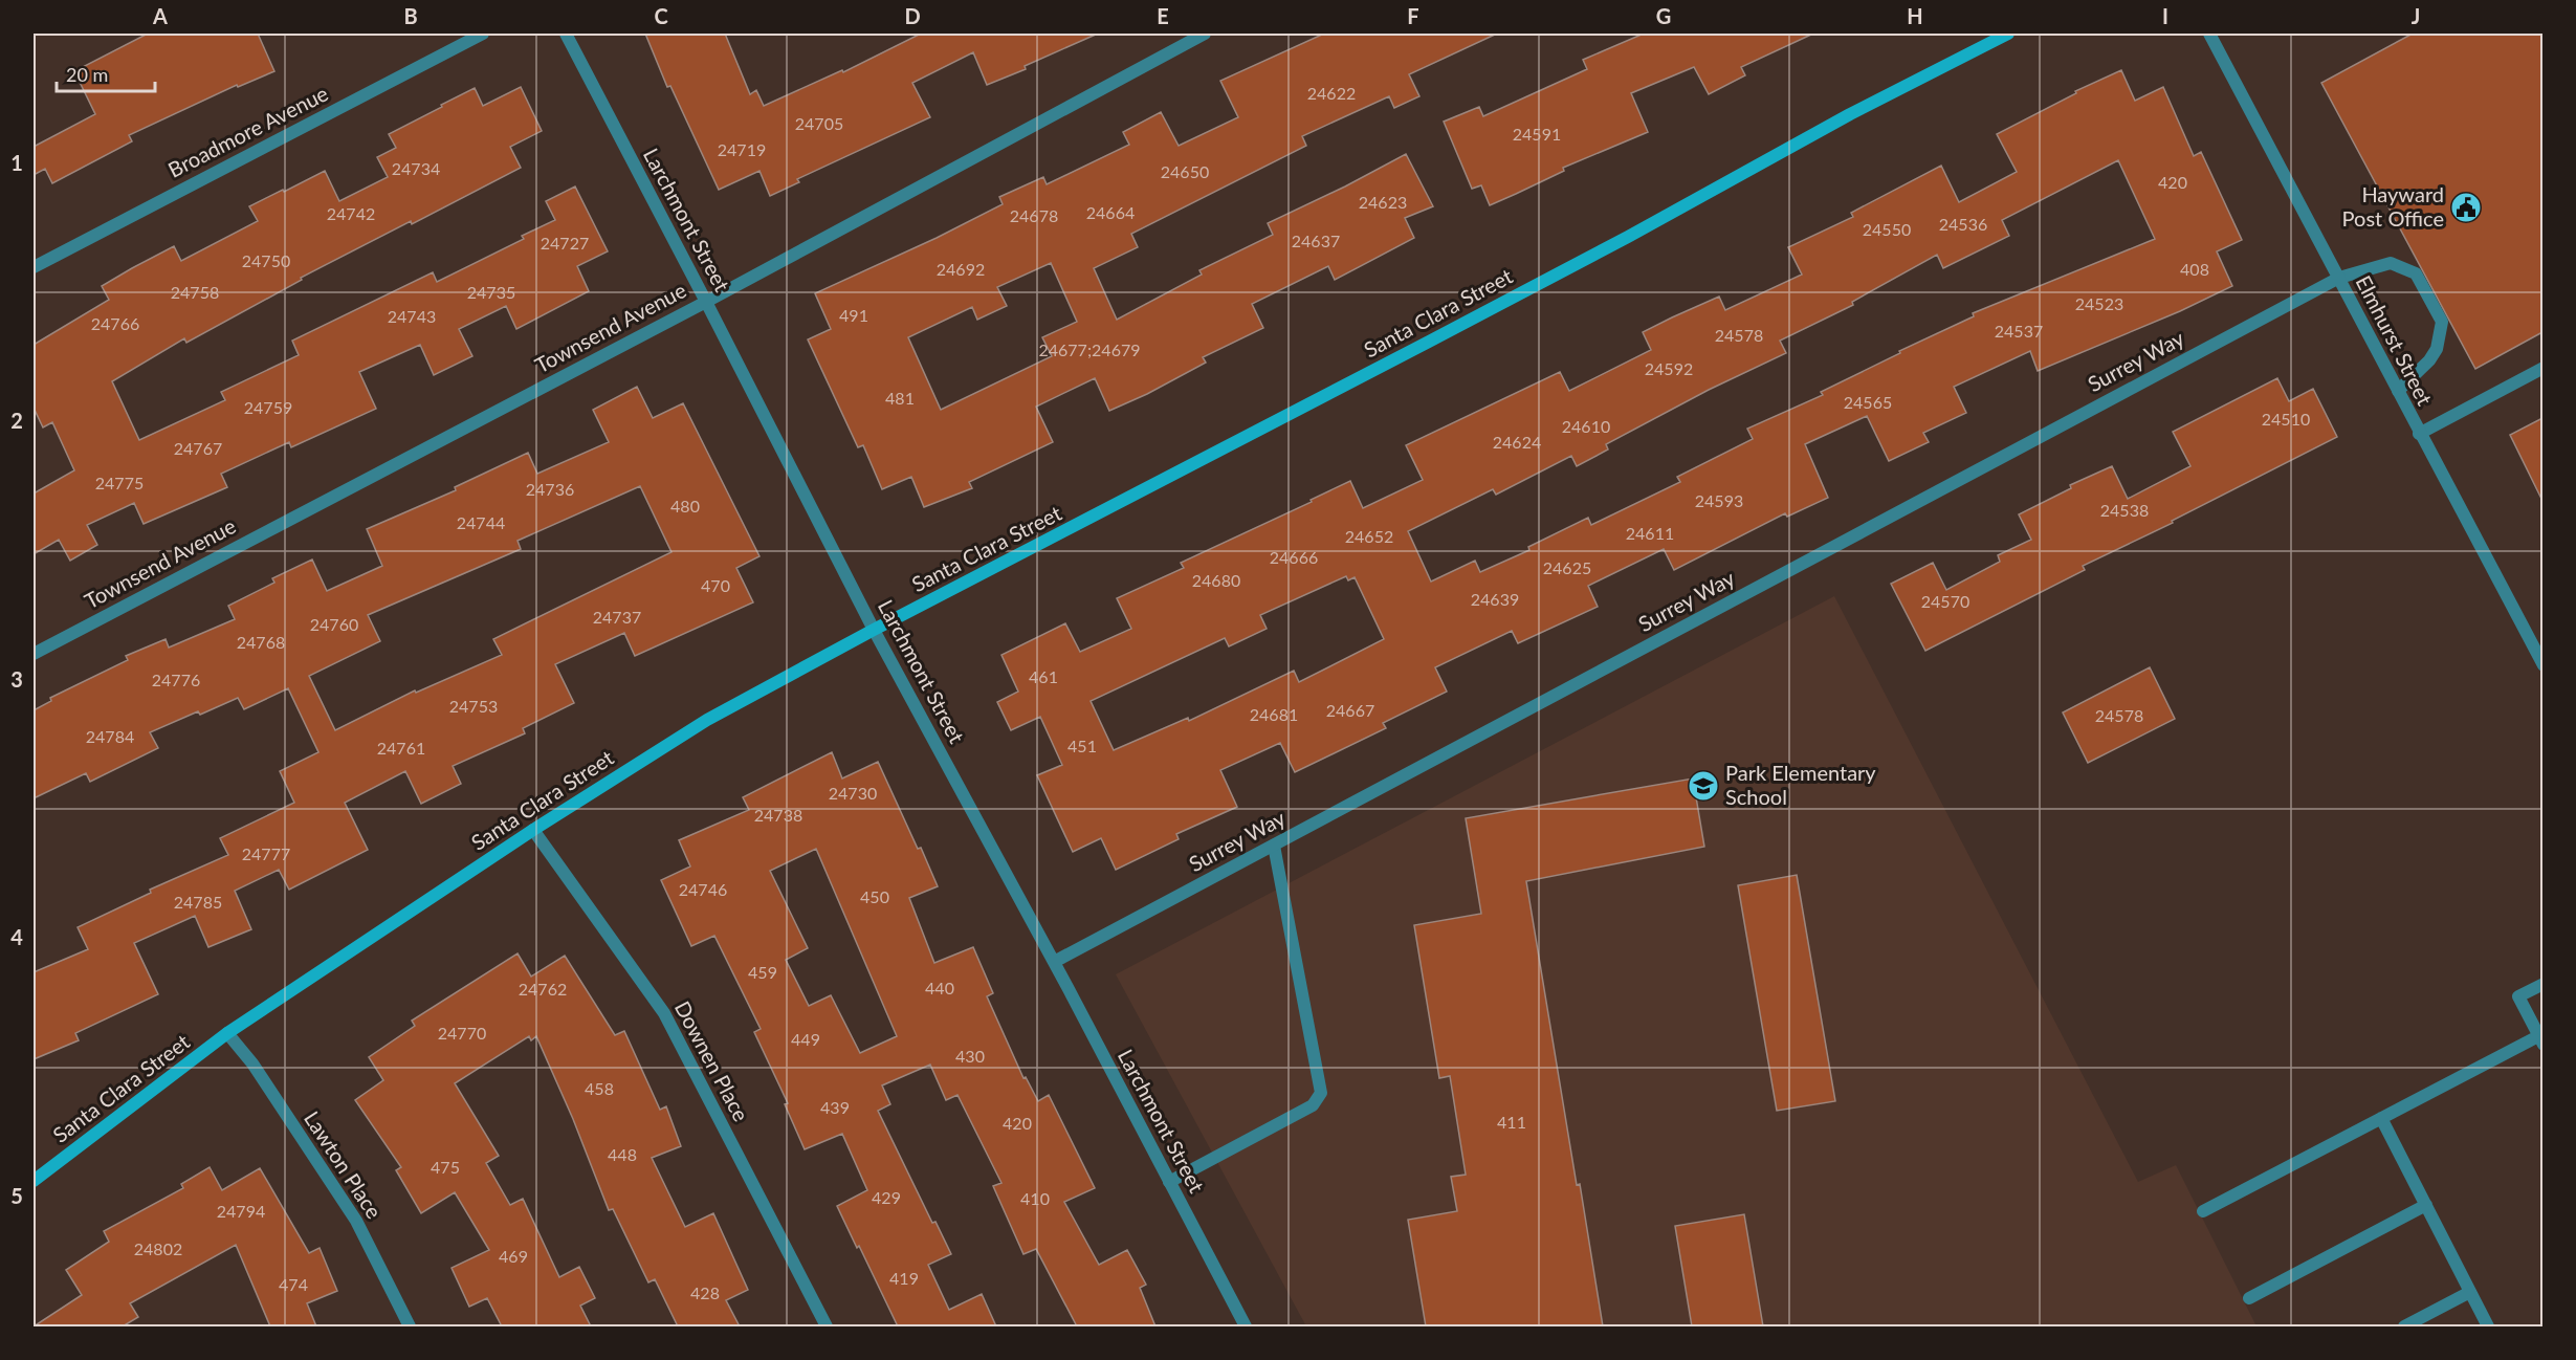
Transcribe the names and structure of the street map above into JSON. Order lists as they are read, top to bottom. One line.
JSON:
{"streets":{"main road":["Santa Clara Street"],"street":["Broadmore Avenue","Larchmont Street","Townsend Avenue","Elmhurst Street","Surrey Way","Downen Place","Lawton Place"]},"crossings":[["Larchmont Street","Santa Clara Street"],["Larchmont Street","Townsend Avenue"],["Larchmont Street","Surrey Way"],["Santa Clara Street","Downen Place"],["Santa Clara Street","Lawton Place"],["Elmhurst Street","Surrey Way"]],"places":{"public building":["Hayward Post Office"],"school or university":["Park Elementary School"]},"house_numbers":["24622","24705","24591","24719","24734","24650","420","24623","24664","24742","24678","24536","24550","24637","24727","24750","24692","408","24758","24735","24523","491","24743","24766","24537","24578","24677;24679","24592","481","24565","24759","24510","24610","24624","24767","24775","24736","24593","480","24538","24744","24611","24652","24666","24625","24680","470","24639","24570","24737","24760","24768","461","24776","24753","24667","24681","24578","24784","451","24761","24730","24738","24777","24746","450","24785","459","440","24762","24770","449","430","458","439","411","420","448","475","429","410","24794","24802","469","419","474","428"],"scale_bar":"20 m","grid":{"columns":["A","B","C","D","E","F","G","H","I","J"],"rows":["1","2","3","4","5"]}}
